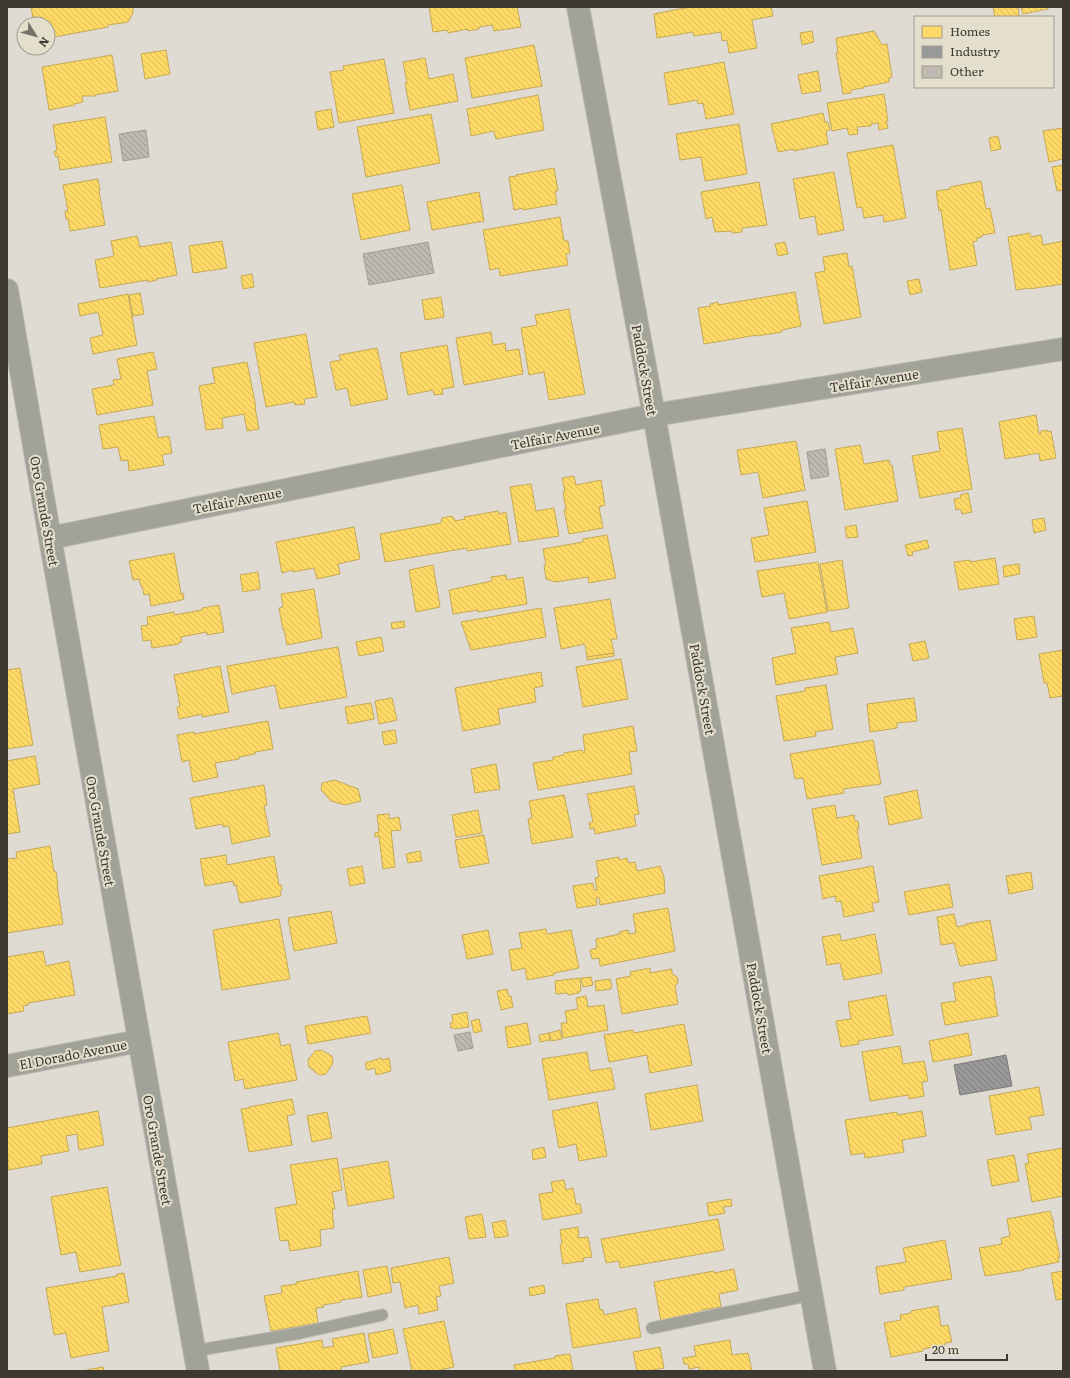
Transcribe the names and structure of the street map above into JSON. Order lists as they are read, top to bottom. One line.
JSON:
{"streets":{"street":["Paddock Street","Telfair Avenue","Oro Grande Street","El Dorado Avenue"]},"crossings":[["Paddock Street","Telfair Avenue"],["Telfair Avenue","Oro Grande Street"],["Oro Grande Street","El Dorado Avenue"]],"legend":["Homes","Industry","Other"],"scale_bar":"20 m","north":"bottom right"}
